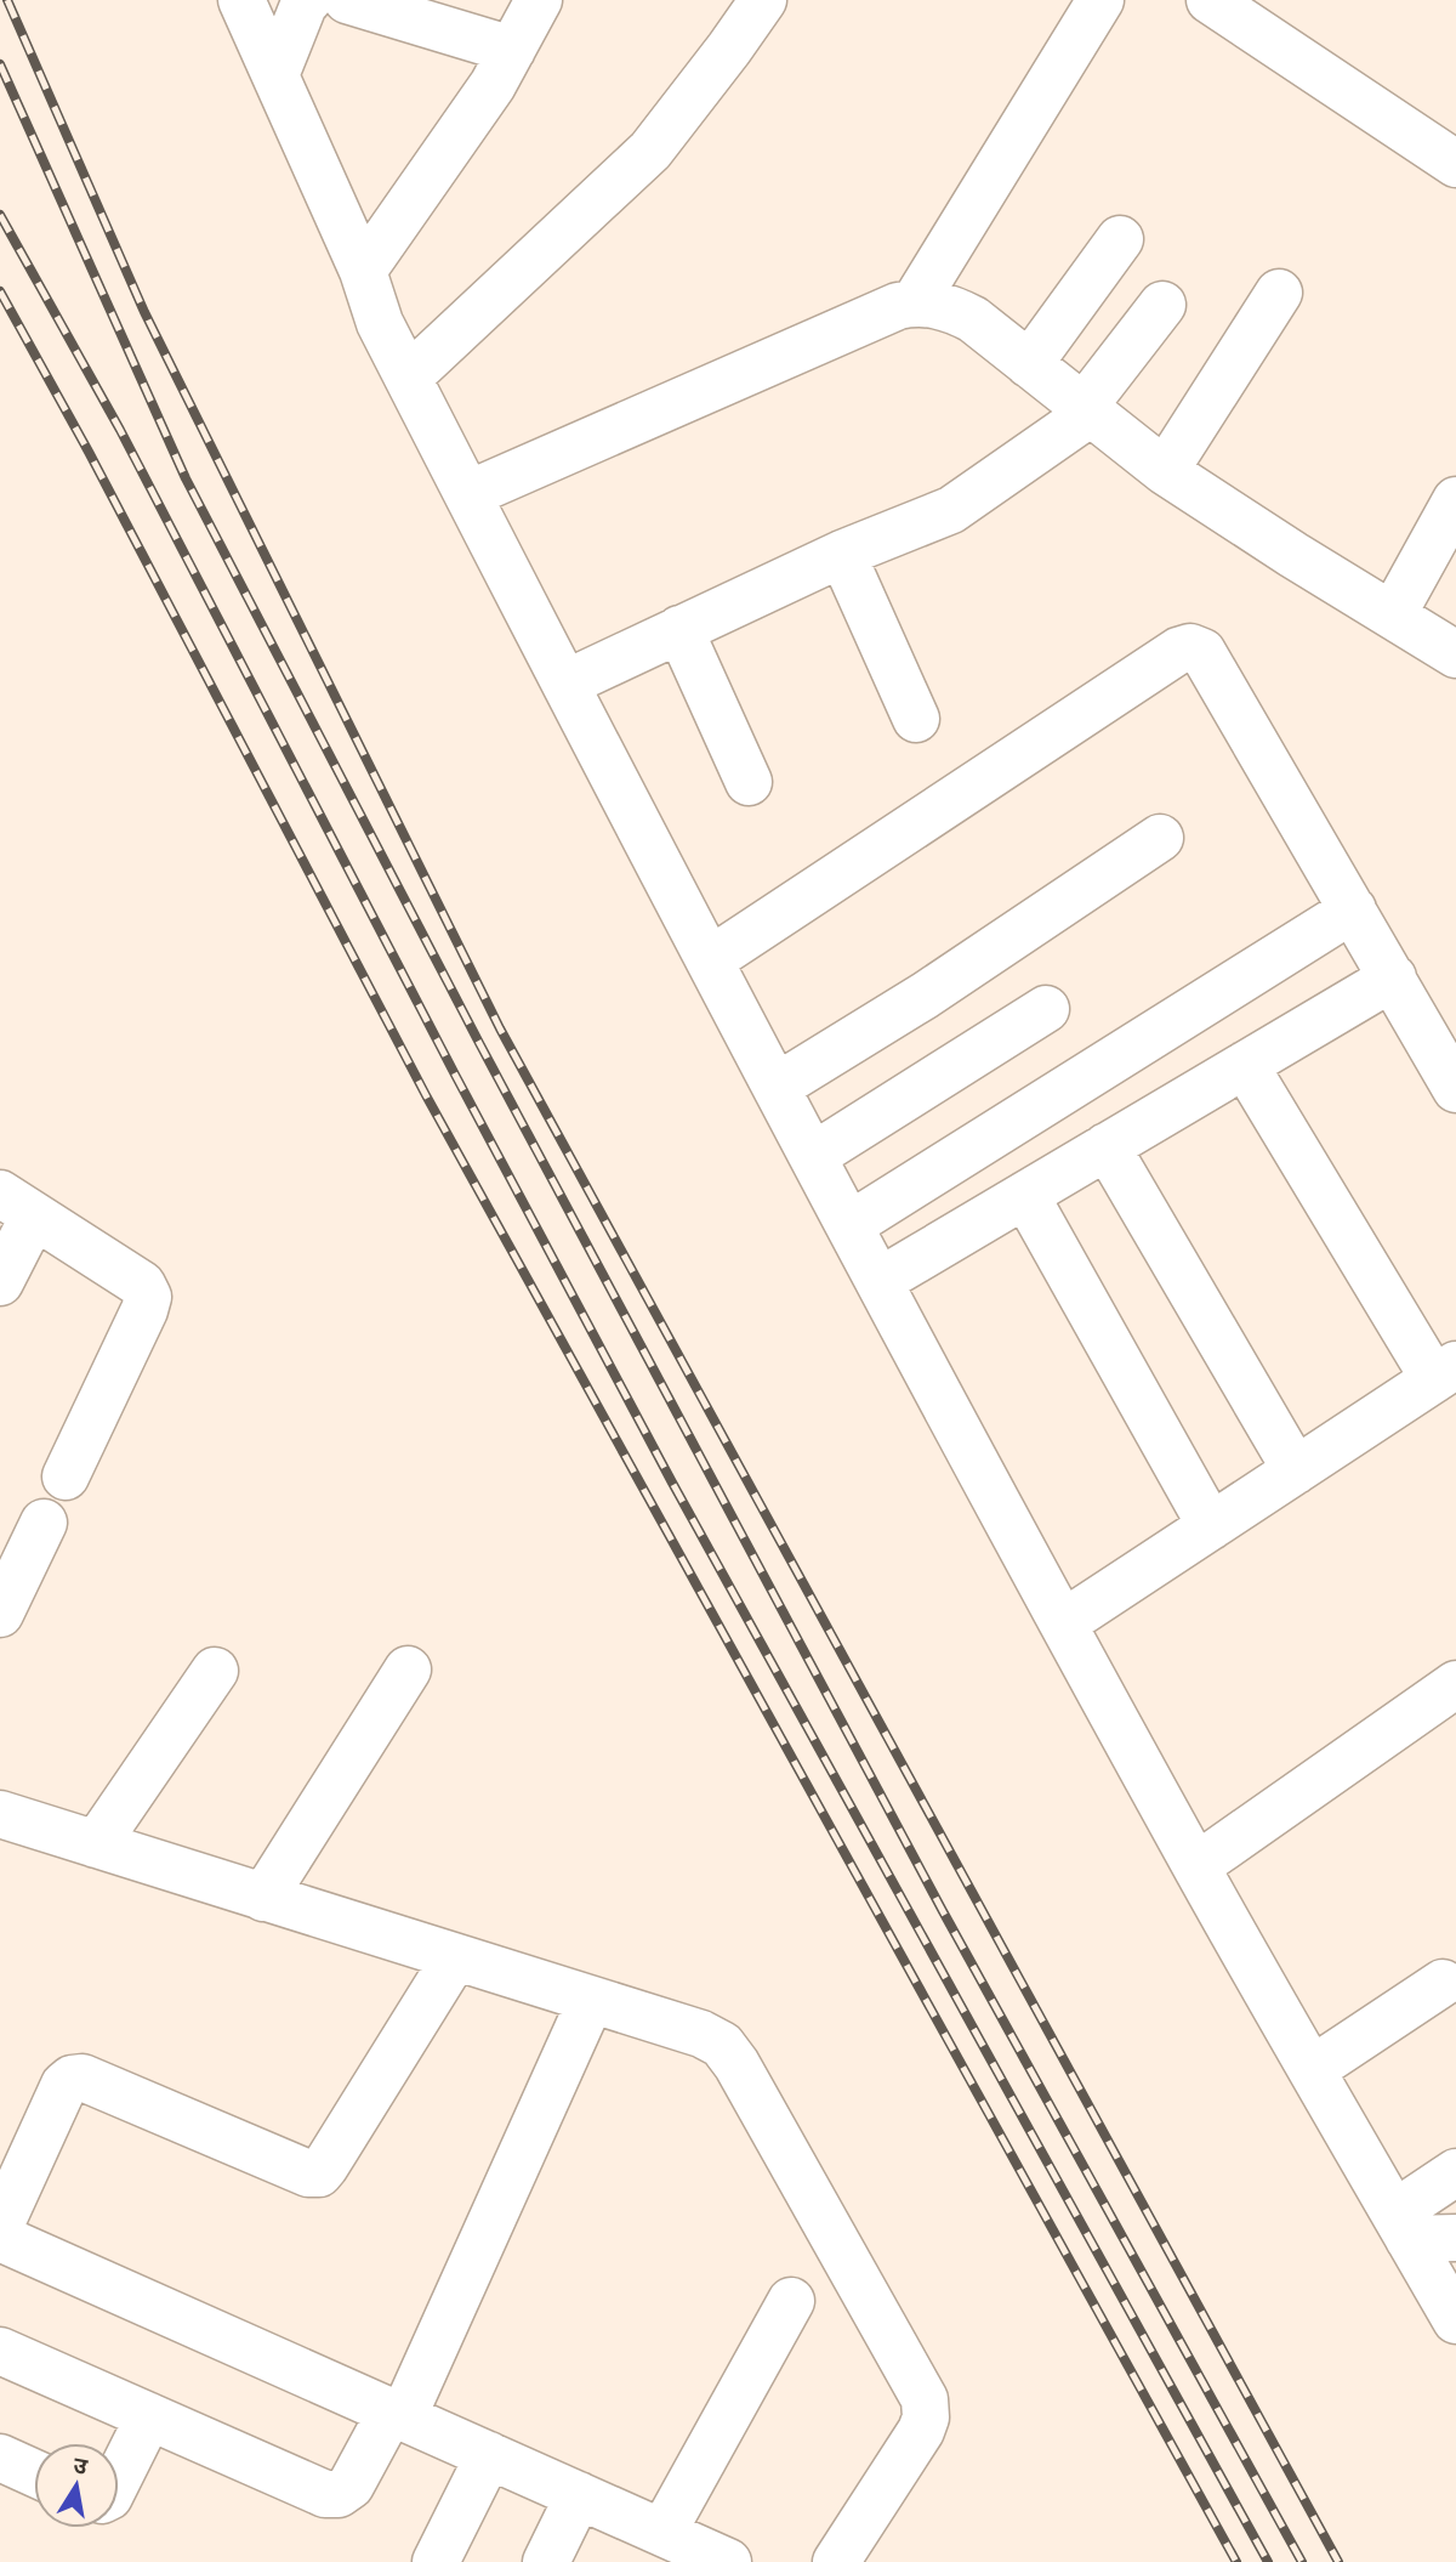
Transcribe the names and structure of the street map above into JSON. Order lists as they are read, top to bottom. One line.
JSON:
{"north":"top"}
